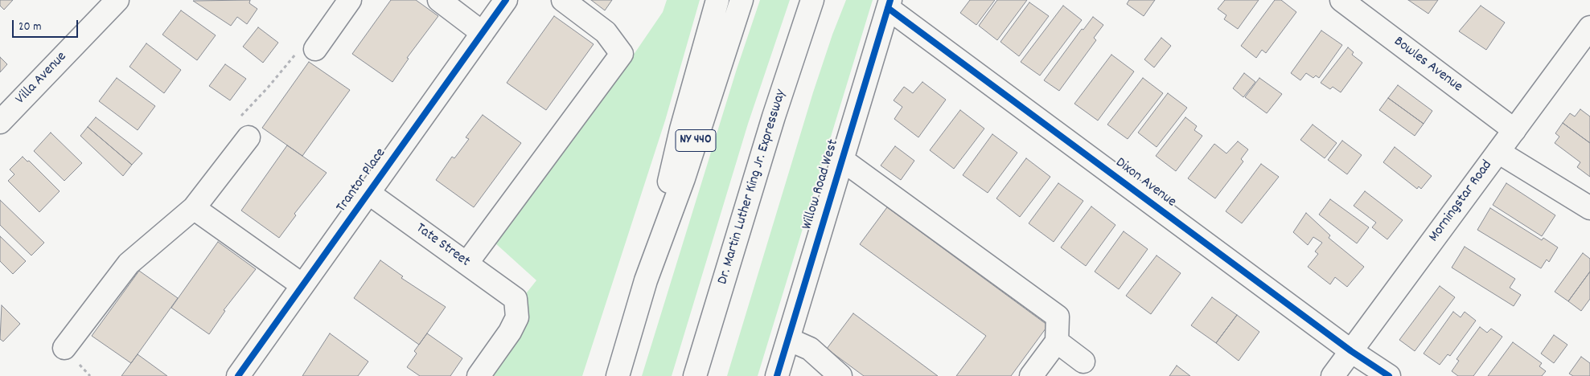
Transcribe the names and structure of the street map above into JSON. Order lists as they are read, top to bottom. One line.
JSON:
{"streets":{"main road":["Bowles Avenue","Villa Avenue","NY 440","Trantor Place","Dixon Avenue","Willow Road West","Dr. Martin Luther King Jr. Expressway","Morningstar Road","Tate Street"]},"crossings":[["Bowles Avenue","Morningstar Road"],["Trantor Place","Tate Street"],["Dixon Avenue","Willow Road West"],["Dixon Avenue","Morningstar Road"]],"scale_bar":"20 m"}
